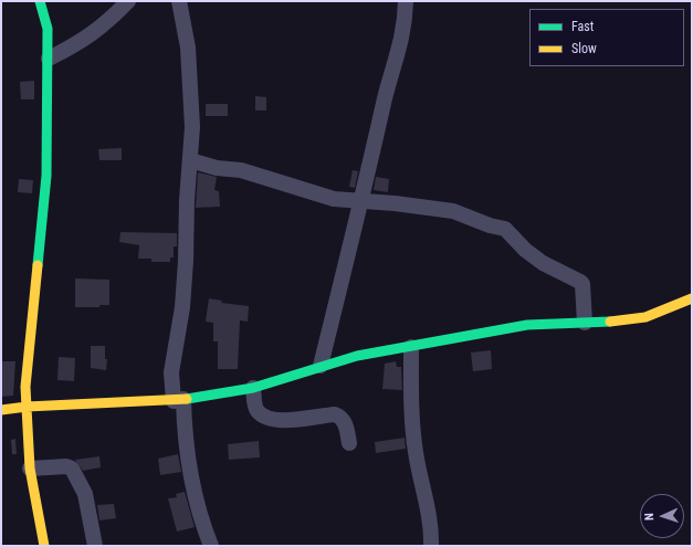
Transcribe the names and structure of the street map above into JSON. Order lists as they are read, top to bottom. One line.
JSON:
{"legend":["Fast","Slow"],"north":"left"}
